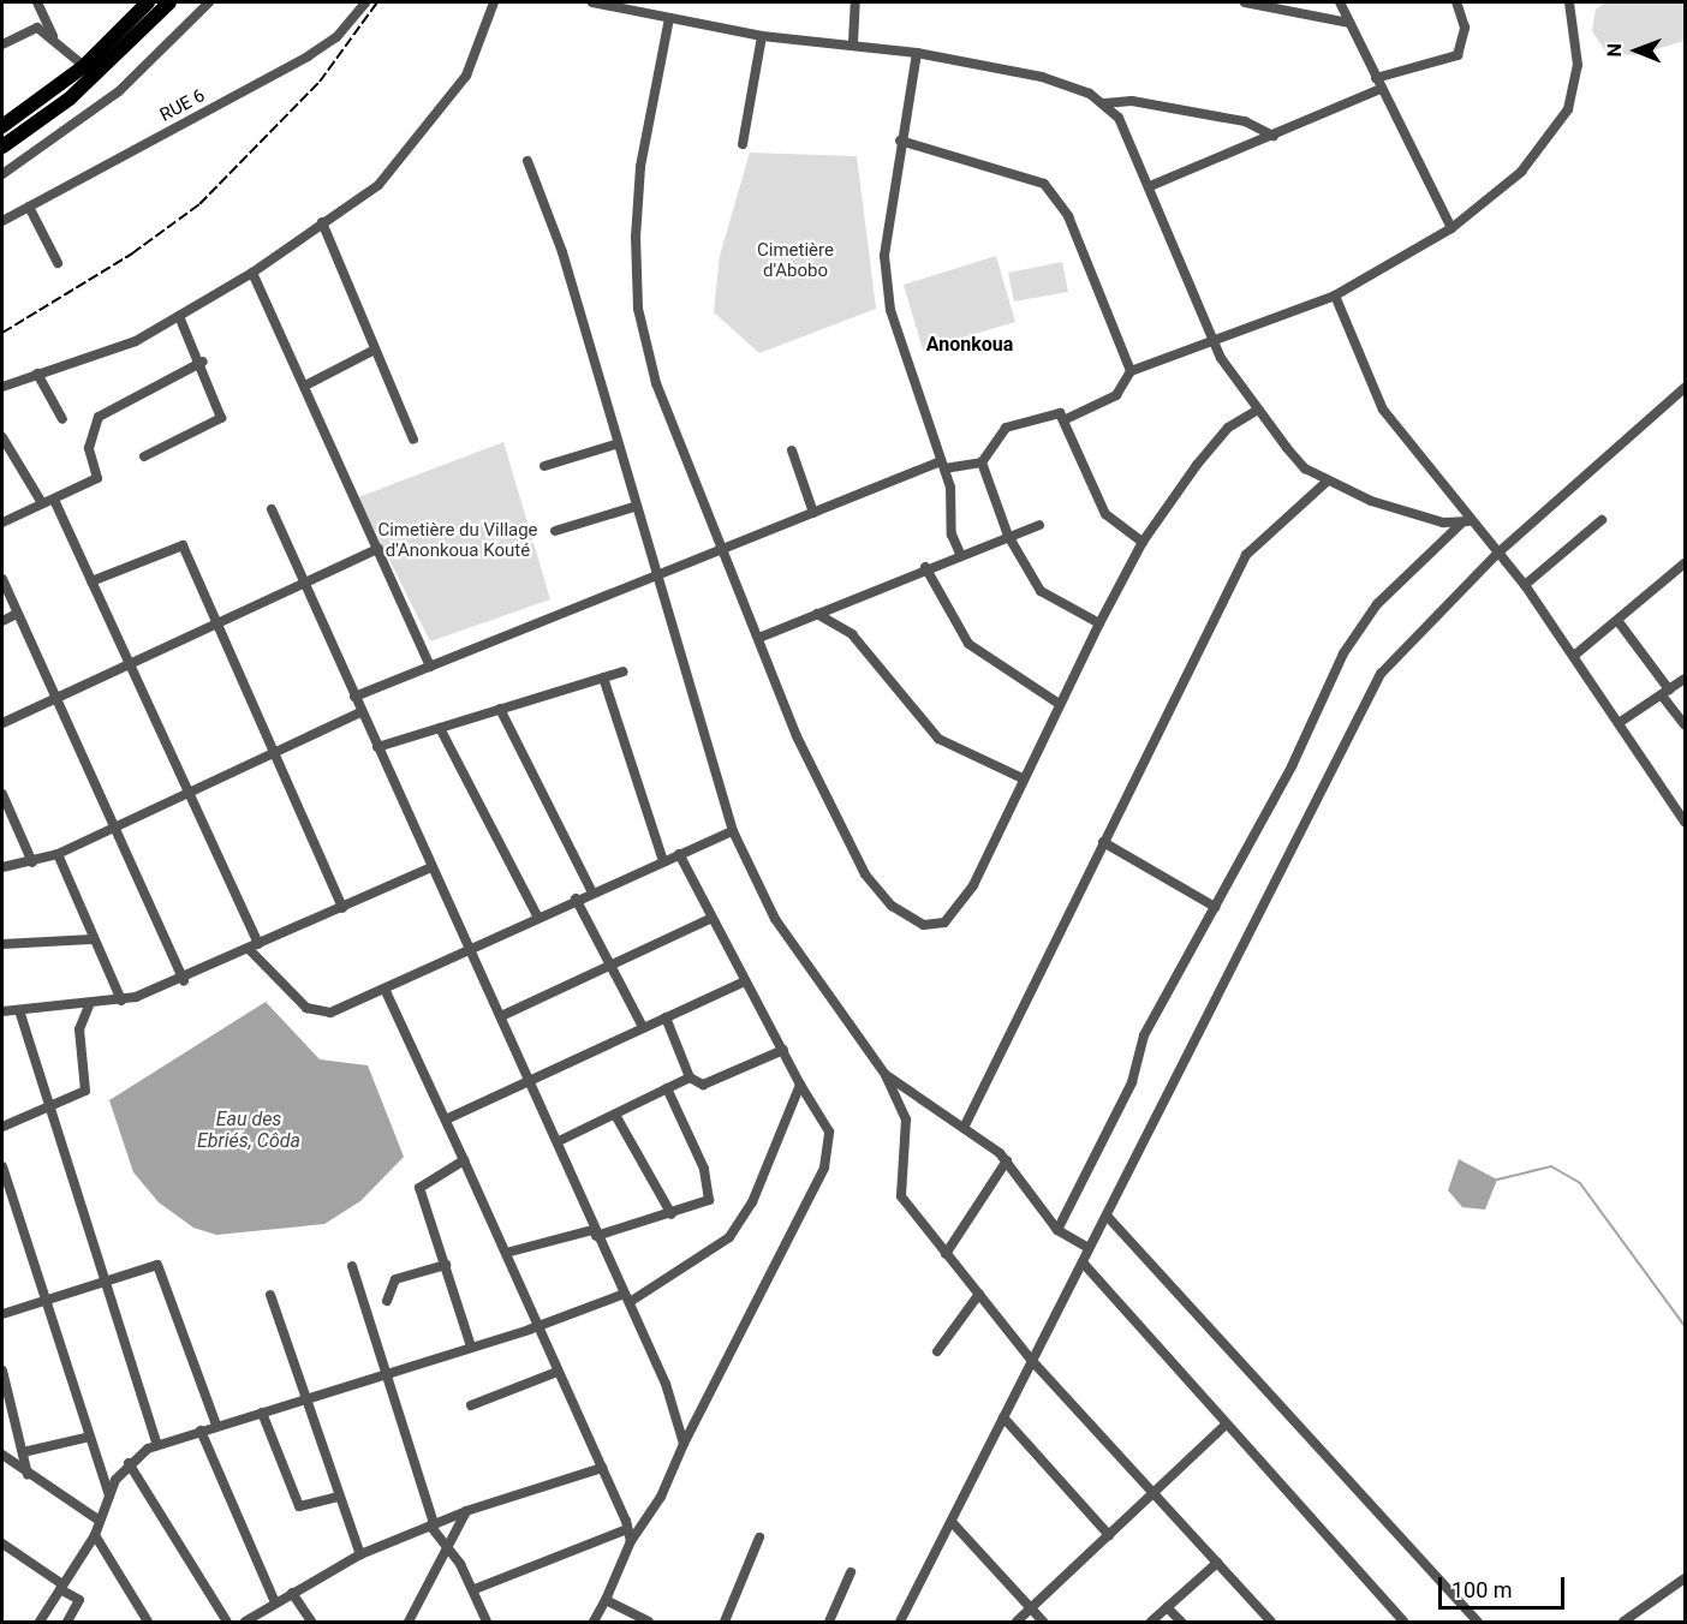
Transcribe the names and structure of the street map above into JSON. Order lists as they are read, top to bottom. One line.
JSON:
{"streets":{"street":["RUE 6"]},"districts":["Anonkoua"],"water":["Eau des Ebriés, Côda"],"parks":["Cimetière d'Abobo","Cimetière du Village d'Anonkoua Kouté"],"scale_bar":"100 m","north":"left"}
